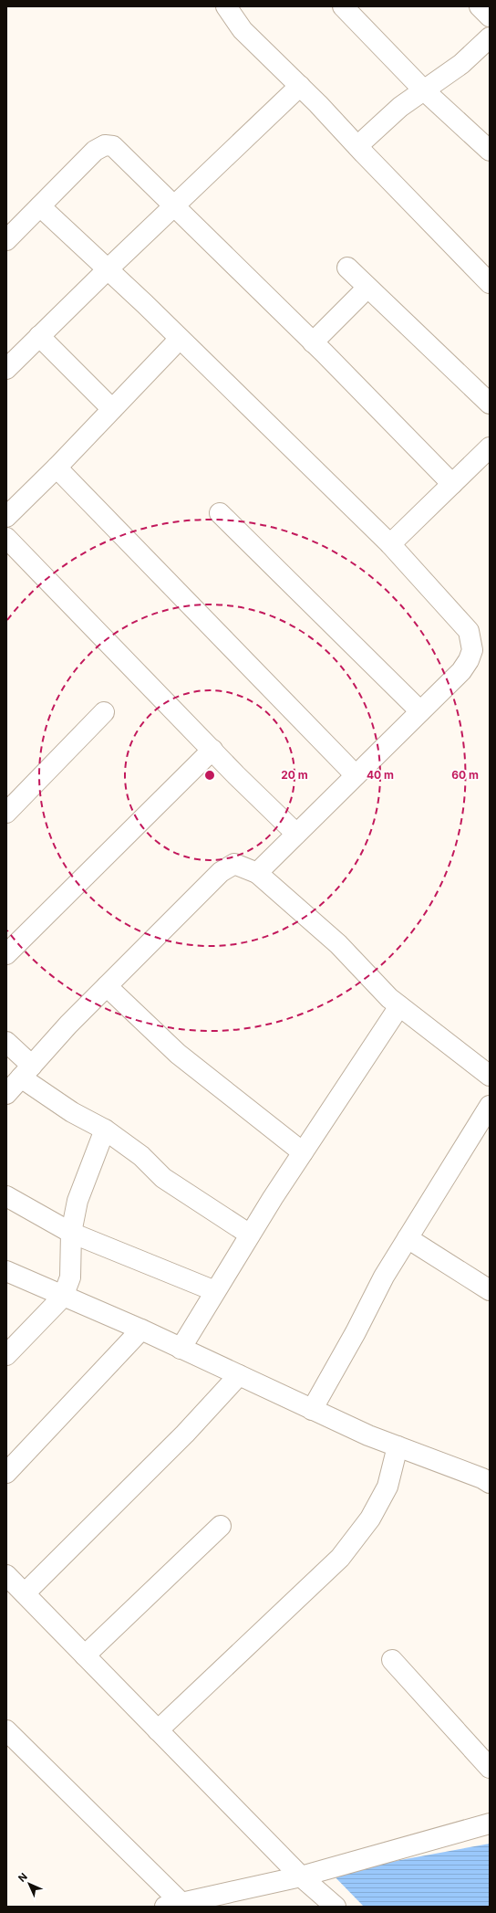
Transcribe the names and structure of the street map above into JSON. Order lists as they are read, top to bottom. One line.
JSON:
{"north":"top left","rings":["20 m","40 m","60 m"]}
